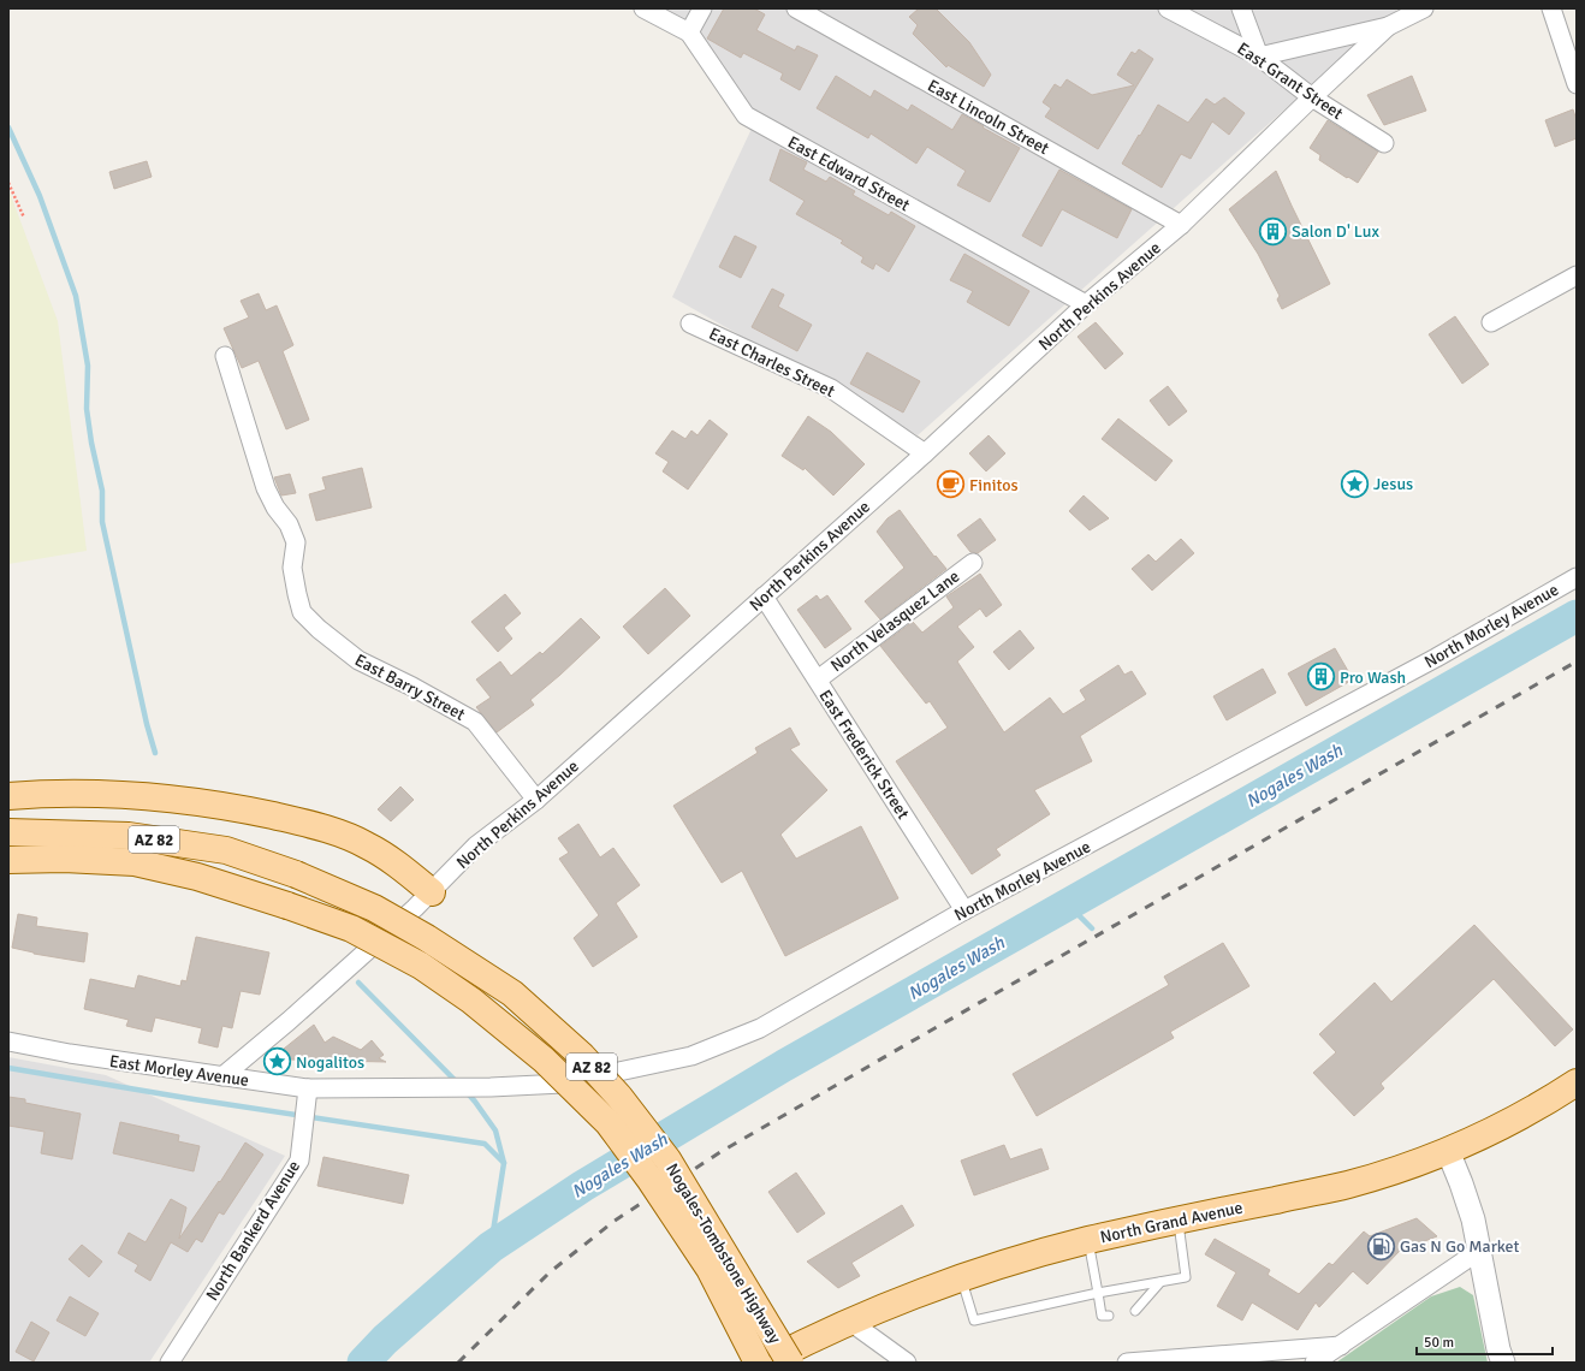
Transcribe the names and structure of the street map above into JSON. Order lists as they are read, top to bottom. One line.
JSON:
{"streets":{"main road":["AZ 82","North Grand Avenue","Nogales-Tombstone Highway"],"street":["East Grant Street","East Lincoln Street","East Edward Street","North Perkins Avenue","East Charles Street","North Velasquez Lane","North Morley Avenue","East Barry Street","East Frederick Street","East Morley Avenue","North Bankerd Avenue"]},"crossings":[["East Grant Street","North Perkins Avenue"],["East Lincoln Street","North Perkins Avenue"],["East Edward Street","North Perkins Avenue"],["North Perkins Avenue","East Charles Street"],["North Perkins Avenue","East Barry Street"],["North Perkins Avenue","East Frederick Street"],["North Perkins Avenue","East Morley Avenue"],["North Velasquez Lane","East Frederick Street"],["North Morley Avenue","East Frederick Street"],["North Morley Avenue","East Morley Avenue"],["East Morley Avenue","North Bankerd Avenue"]],"water":["Nogales Wash"],"places":{"building":["Salon D' Lux","Pro Wash"],"place":["Jesus","Nogalitos"],"cafe":["Finitos"],"fuel station":["Gas N Go Market"]},"scale_bar":"50 m"}
